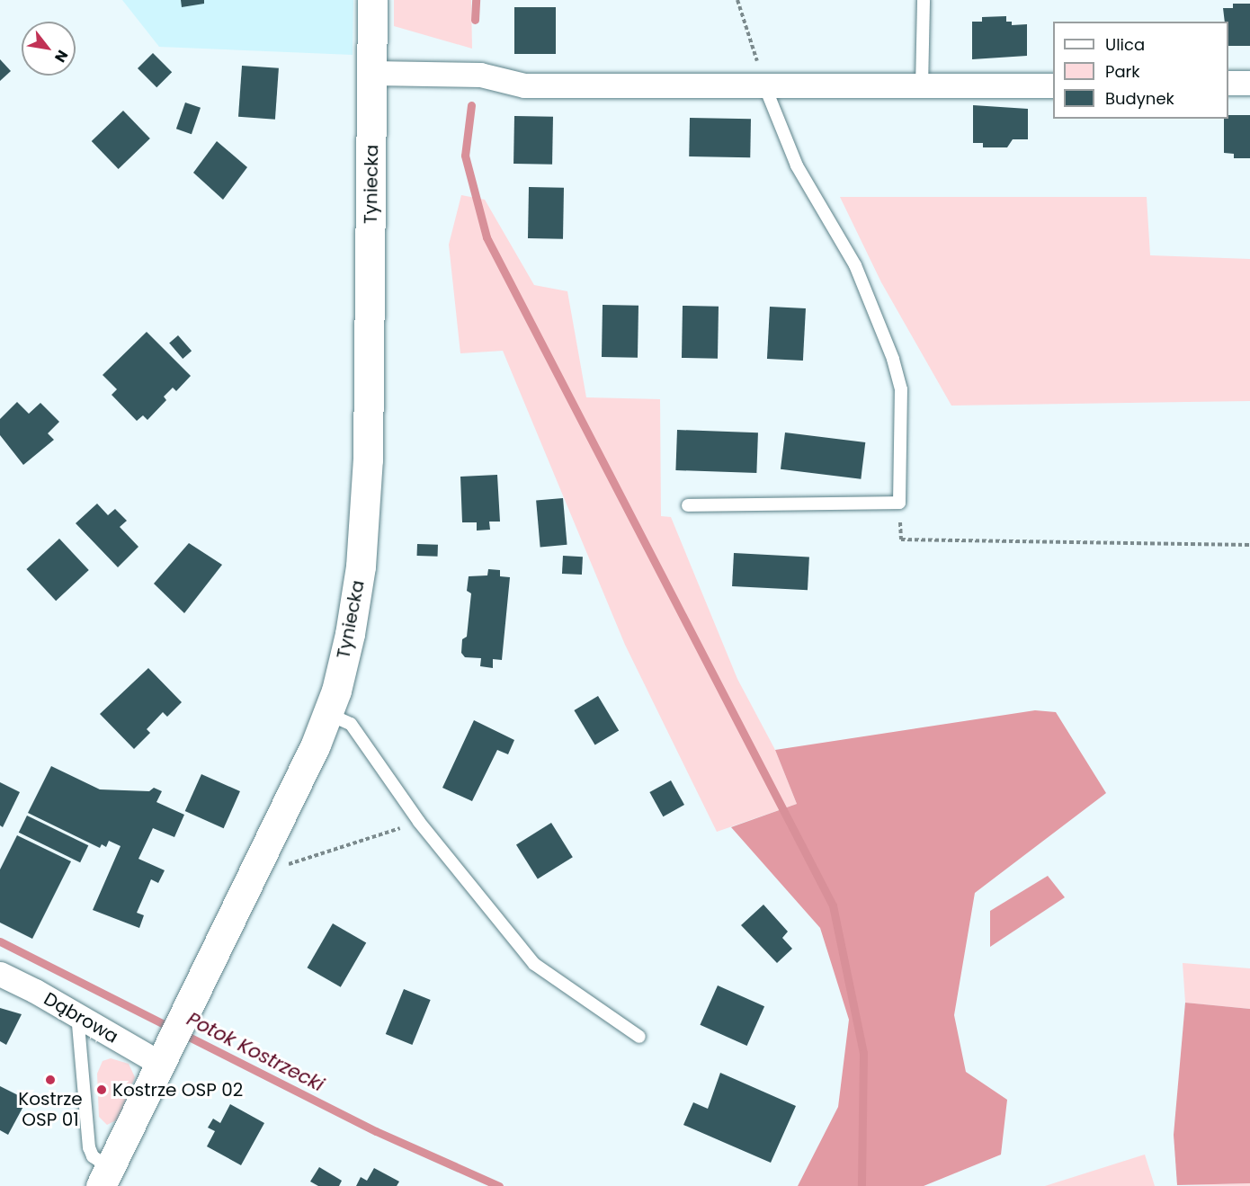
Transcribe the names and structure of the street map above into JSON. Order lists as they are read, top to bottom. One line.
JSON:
{"streets":{"street":["Tyniecka","Dąbrowa"]},"crossings":[["Tyniecka","Dąbrowa"]],"water":["Potok Kostrzecki"],"places":["Kostrze OSP 01","Kostrze OSP 02"],"legend":["Ulica","Park","Budynek"],"north":"bottom right"}
